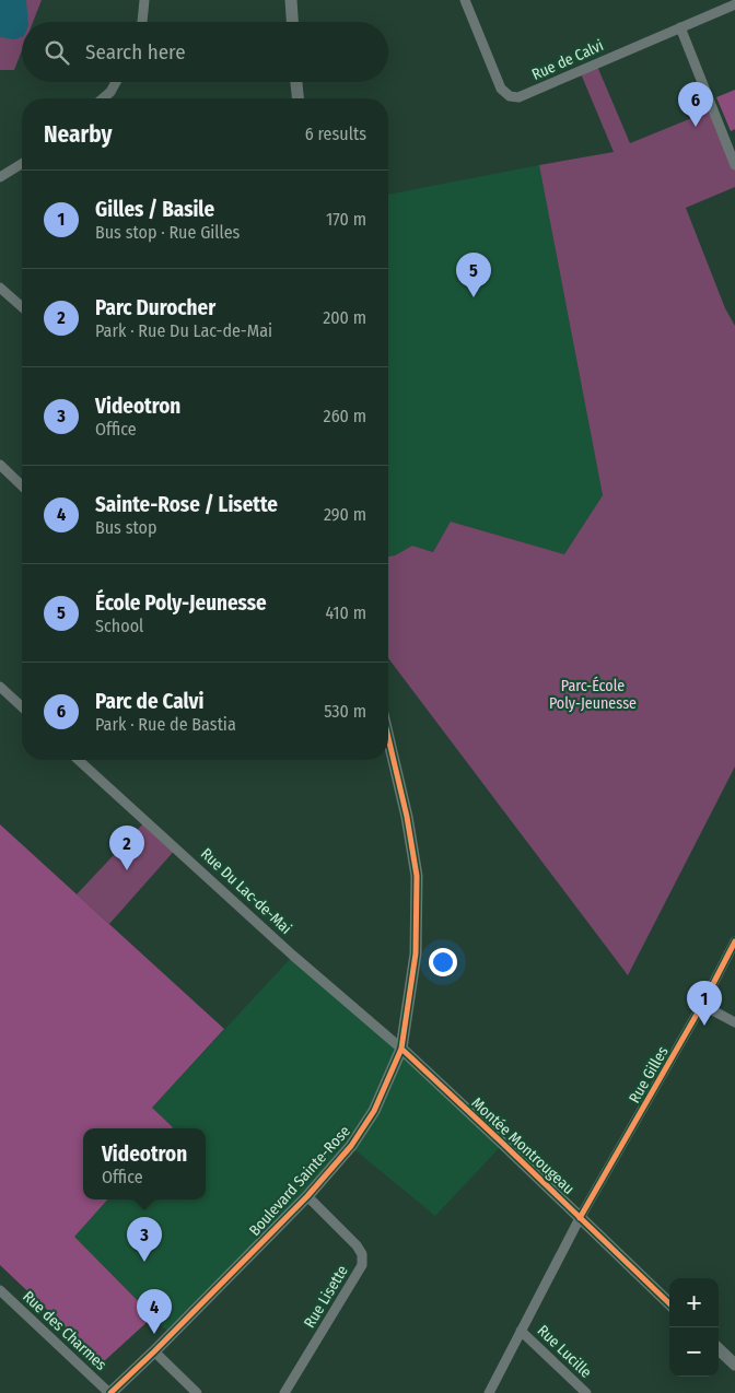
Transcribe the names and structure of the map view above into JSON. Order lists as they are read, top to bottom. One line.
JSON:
{"streets":{"street":["Rue de Calvi","Rue Du Lac-de-Mai","Rue Gilles","Montée Montrougeau","Boulevard Sainte-Rose","Rue Lisette","Rue des Charmes","Rue Lucille"]},"crossings":[["Rue Du Lac-de-Mai","Montée Montrougeau"],["Rue Du Lac-de-Mai","Boulevard Sainte-Rose"],["Rue Gilles","Montée Montrougeau"],["Rue Gilles","Rue Lucille"],["Montée Montrougeau","Boulevard Sainte-Rose"],["Boulevard Sainte-Rose","Rue Lisette"],["Boulevard Sainte-Rose","Rue des Charmes"]],"parks":["Parc-École Poly-Jeunesse"],"page":{"search":"Search here","pins":["6","5","2","1","3","4"],"heading":["Nearby","6 results"],"list":[{"mark":"1","name":"Gilles / Basile","note":"Bus stop · Rue Gilles","value":"170 m"},{"mark":"2","name":"Parc Durocher","note":"Park · Rue Du Lac-de-Mai","value":"200 m"},{"mark":"3","name":"Videotron","note":"Office","value":"260 m"},{"mark":"4","name":"Sainte-Rose / Lisette","note":"Bus stop","value":"290 m"},{"mark":"5","name":"École Poly-Jeunesse","note":"School","value":"410 m"},{"mark":"6","name":"Parc de Calvi","note":"Park · Rue de Bastia","value":"530 m"}],"popup":["Videotron","Office"],"map_buttons":["+","−"]}}
